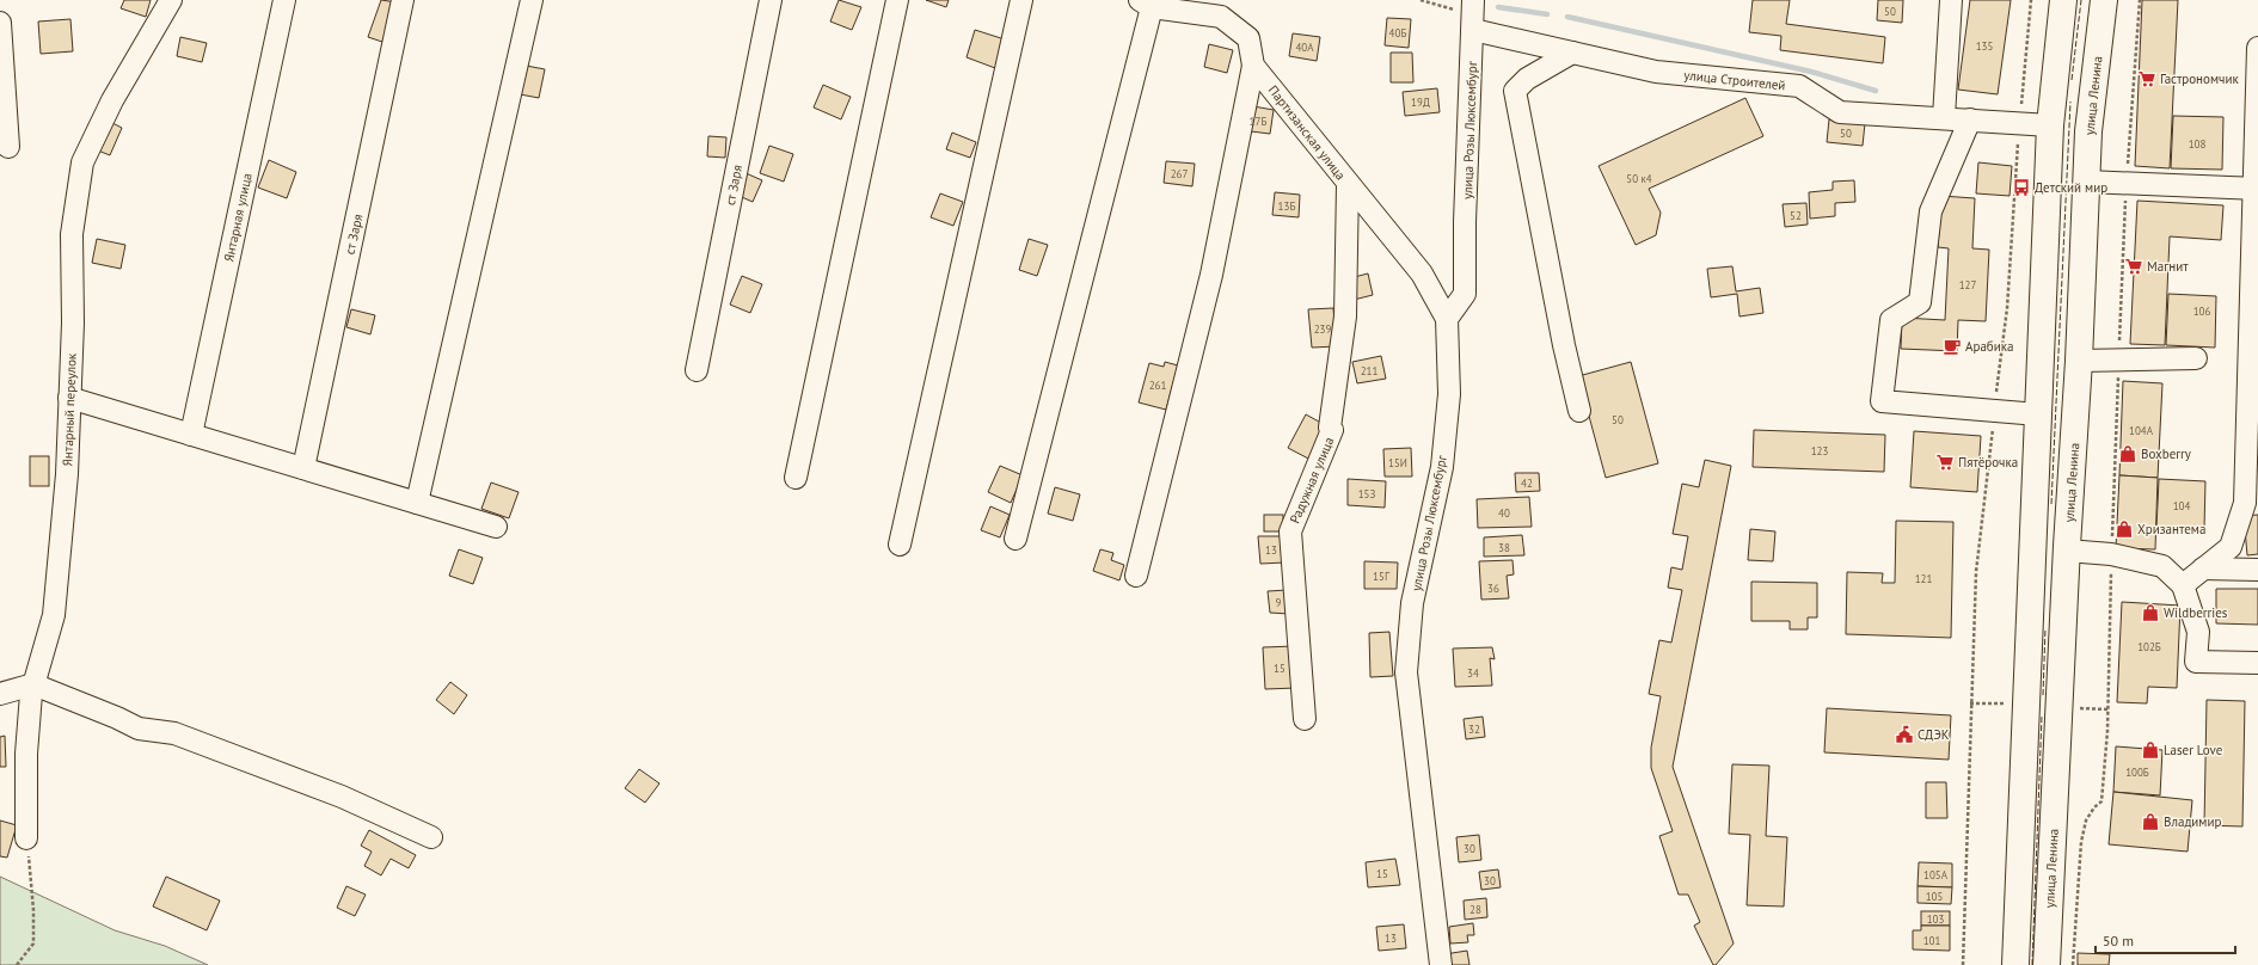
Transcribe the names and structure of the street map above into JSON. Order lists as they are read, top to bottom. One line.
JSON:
{"streets":{"main road":["улица Ленина"],"street":["улица Строителей","улица Розы Люксембург","Партизанская улица","ст Заря","Янтарная улица","Янтарный переулок","Радужная улица"]},"crossings":[["улица Строителей","улица Розы Люксембург"],["улица Розы Люксембург","Партизанская улица"],["Партизанская улица","Радужная улица"]],"places":{"supermarket":["Гастрономчик","Магнит","Пятёрочка"],"bus stop":["Детский мир"],"cafe":["Арабика"],"shop":["Boxberry","Хризантема","Wildberries","Laser Love","Владимир"],"public building":["СДЭК"]},"house_numbers":["50","40Б","135","40А","19Д","17Б","50","108","267","50 к4","13Б","52","127","106","239","211","261","50","104А","123","15И","42","15З","104","40","38","13","15Г","121","36","9","102Б","15","34","32","100Б","30","15","105А","30","105","28","103","13","101"],"scale_bar":"50 m"}
